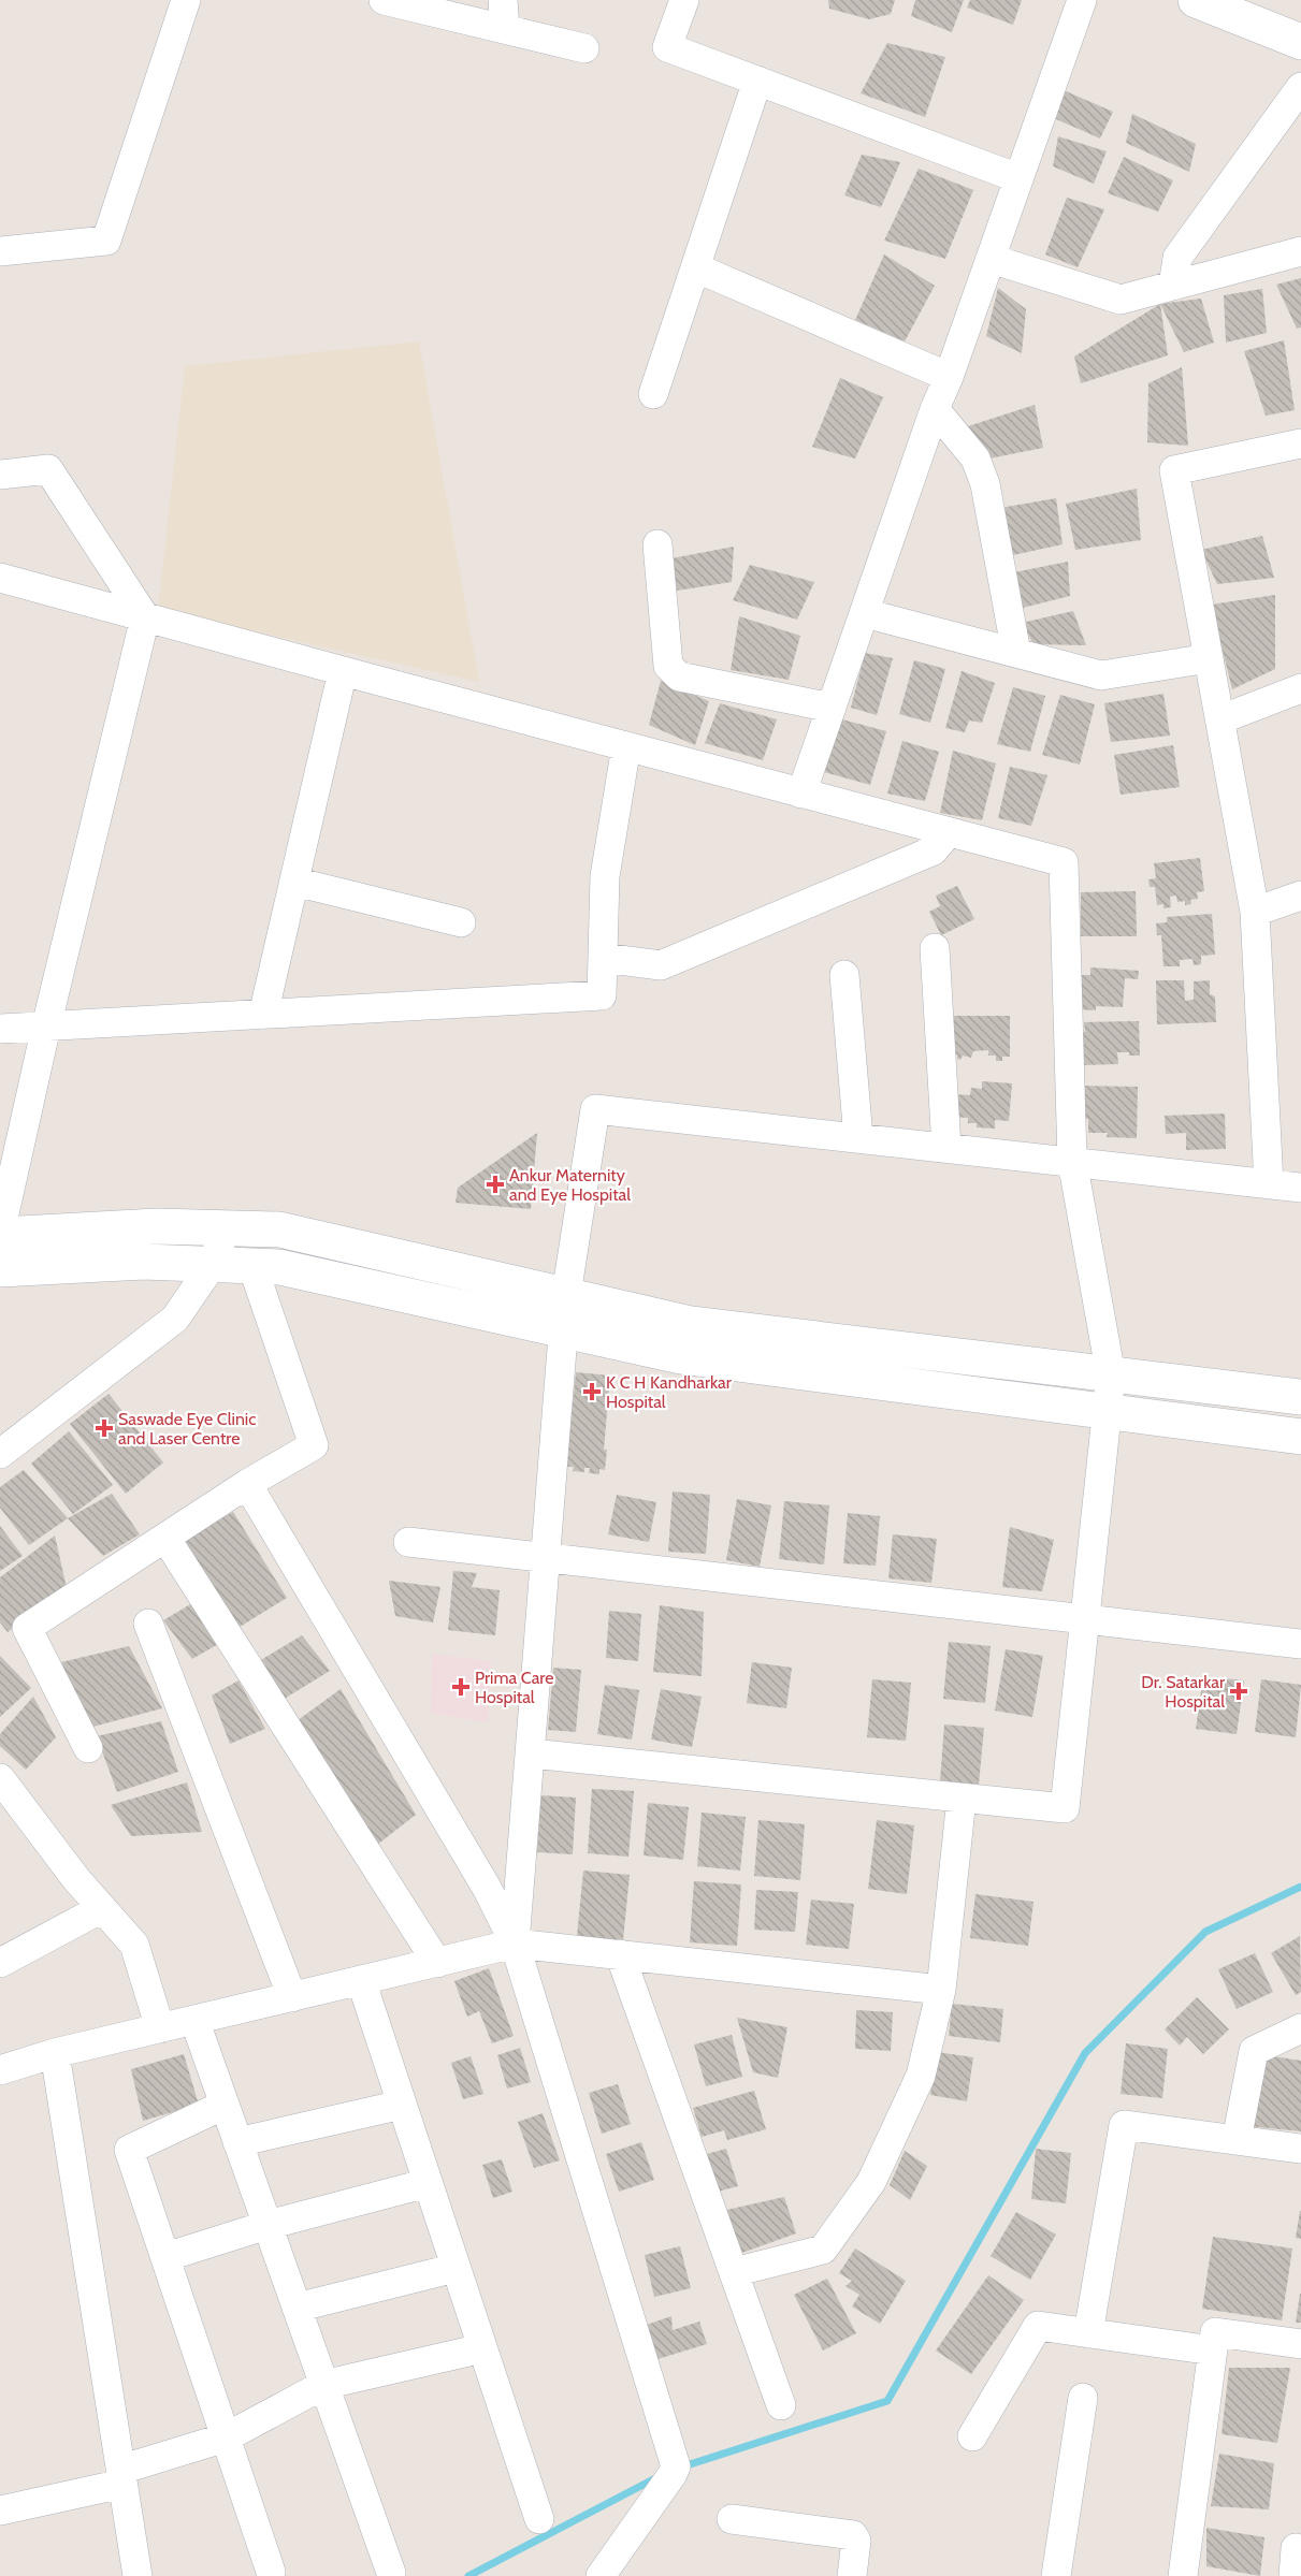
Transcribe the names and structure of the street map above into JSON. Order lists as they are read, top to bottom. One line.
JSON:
{"places":{"health":["Ankur Maternity and Eye Hospital","K C H Kandharkar Hospital","Saswade Eye Clinic and Laser Centre","Prima Care Hospital","Dr. Satarkar Hospital"]}}
